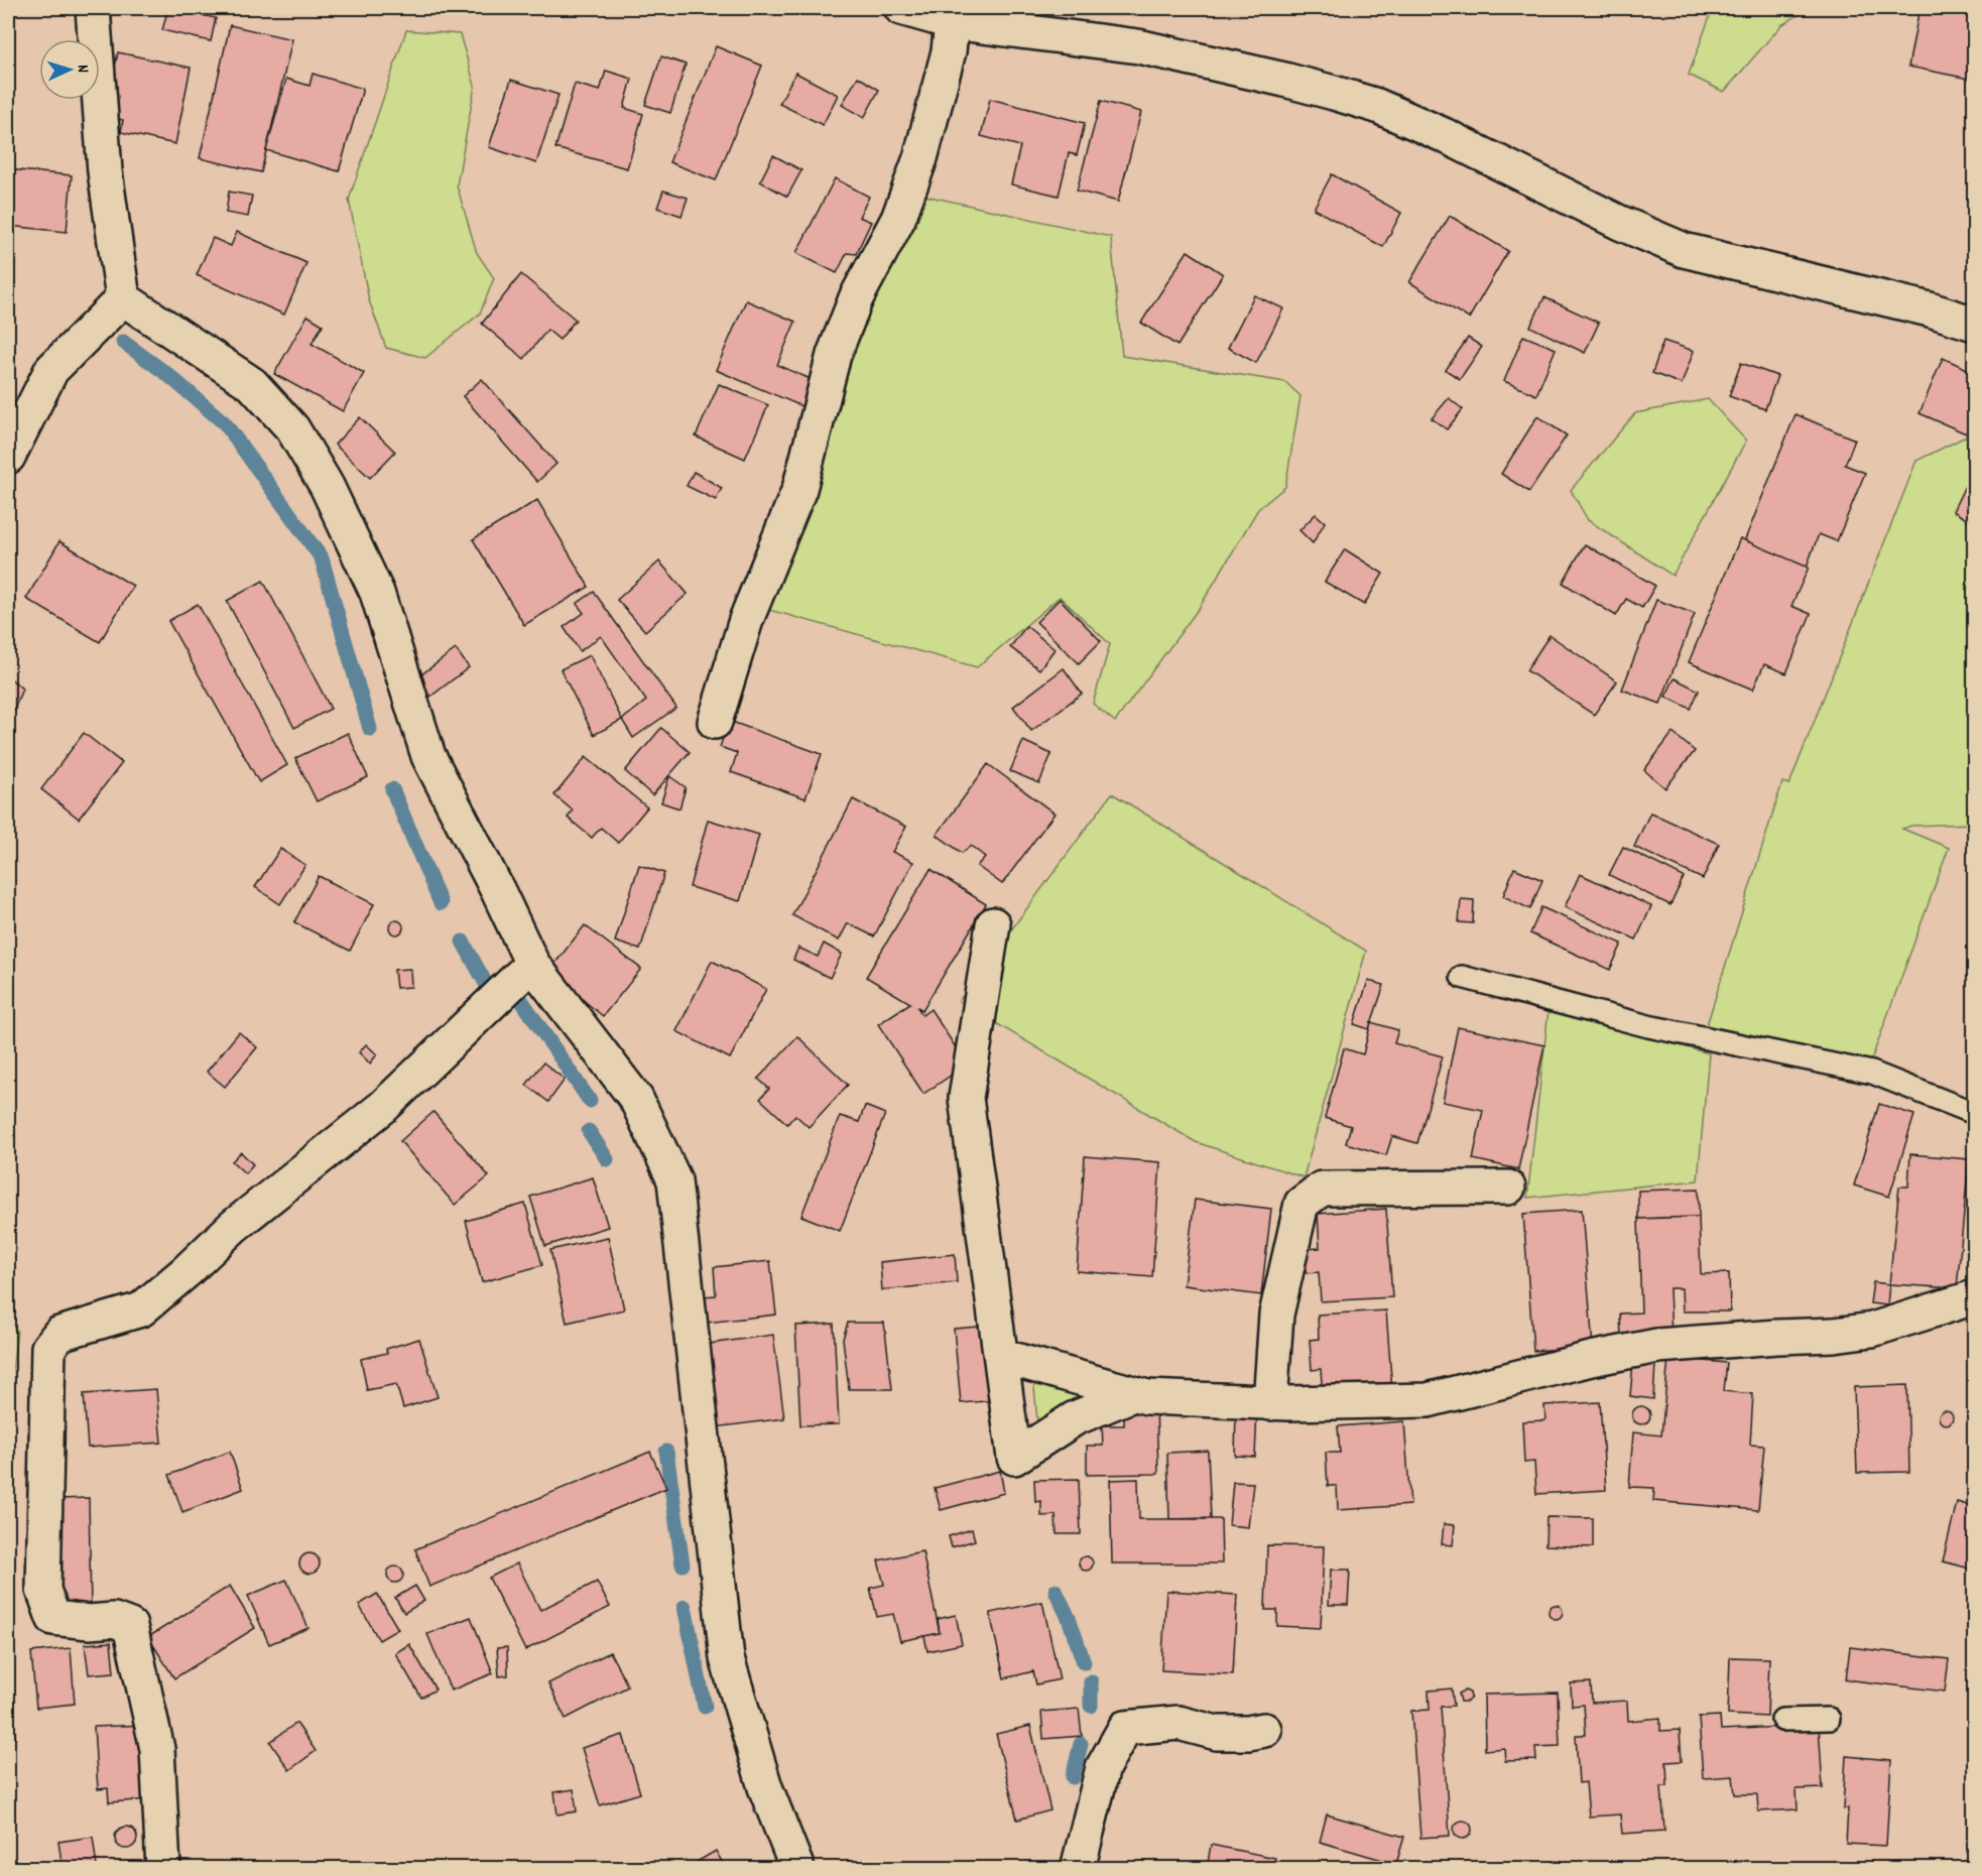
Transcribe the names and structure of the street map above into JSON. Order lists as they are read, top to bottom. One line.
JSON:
{"north":"right"}
